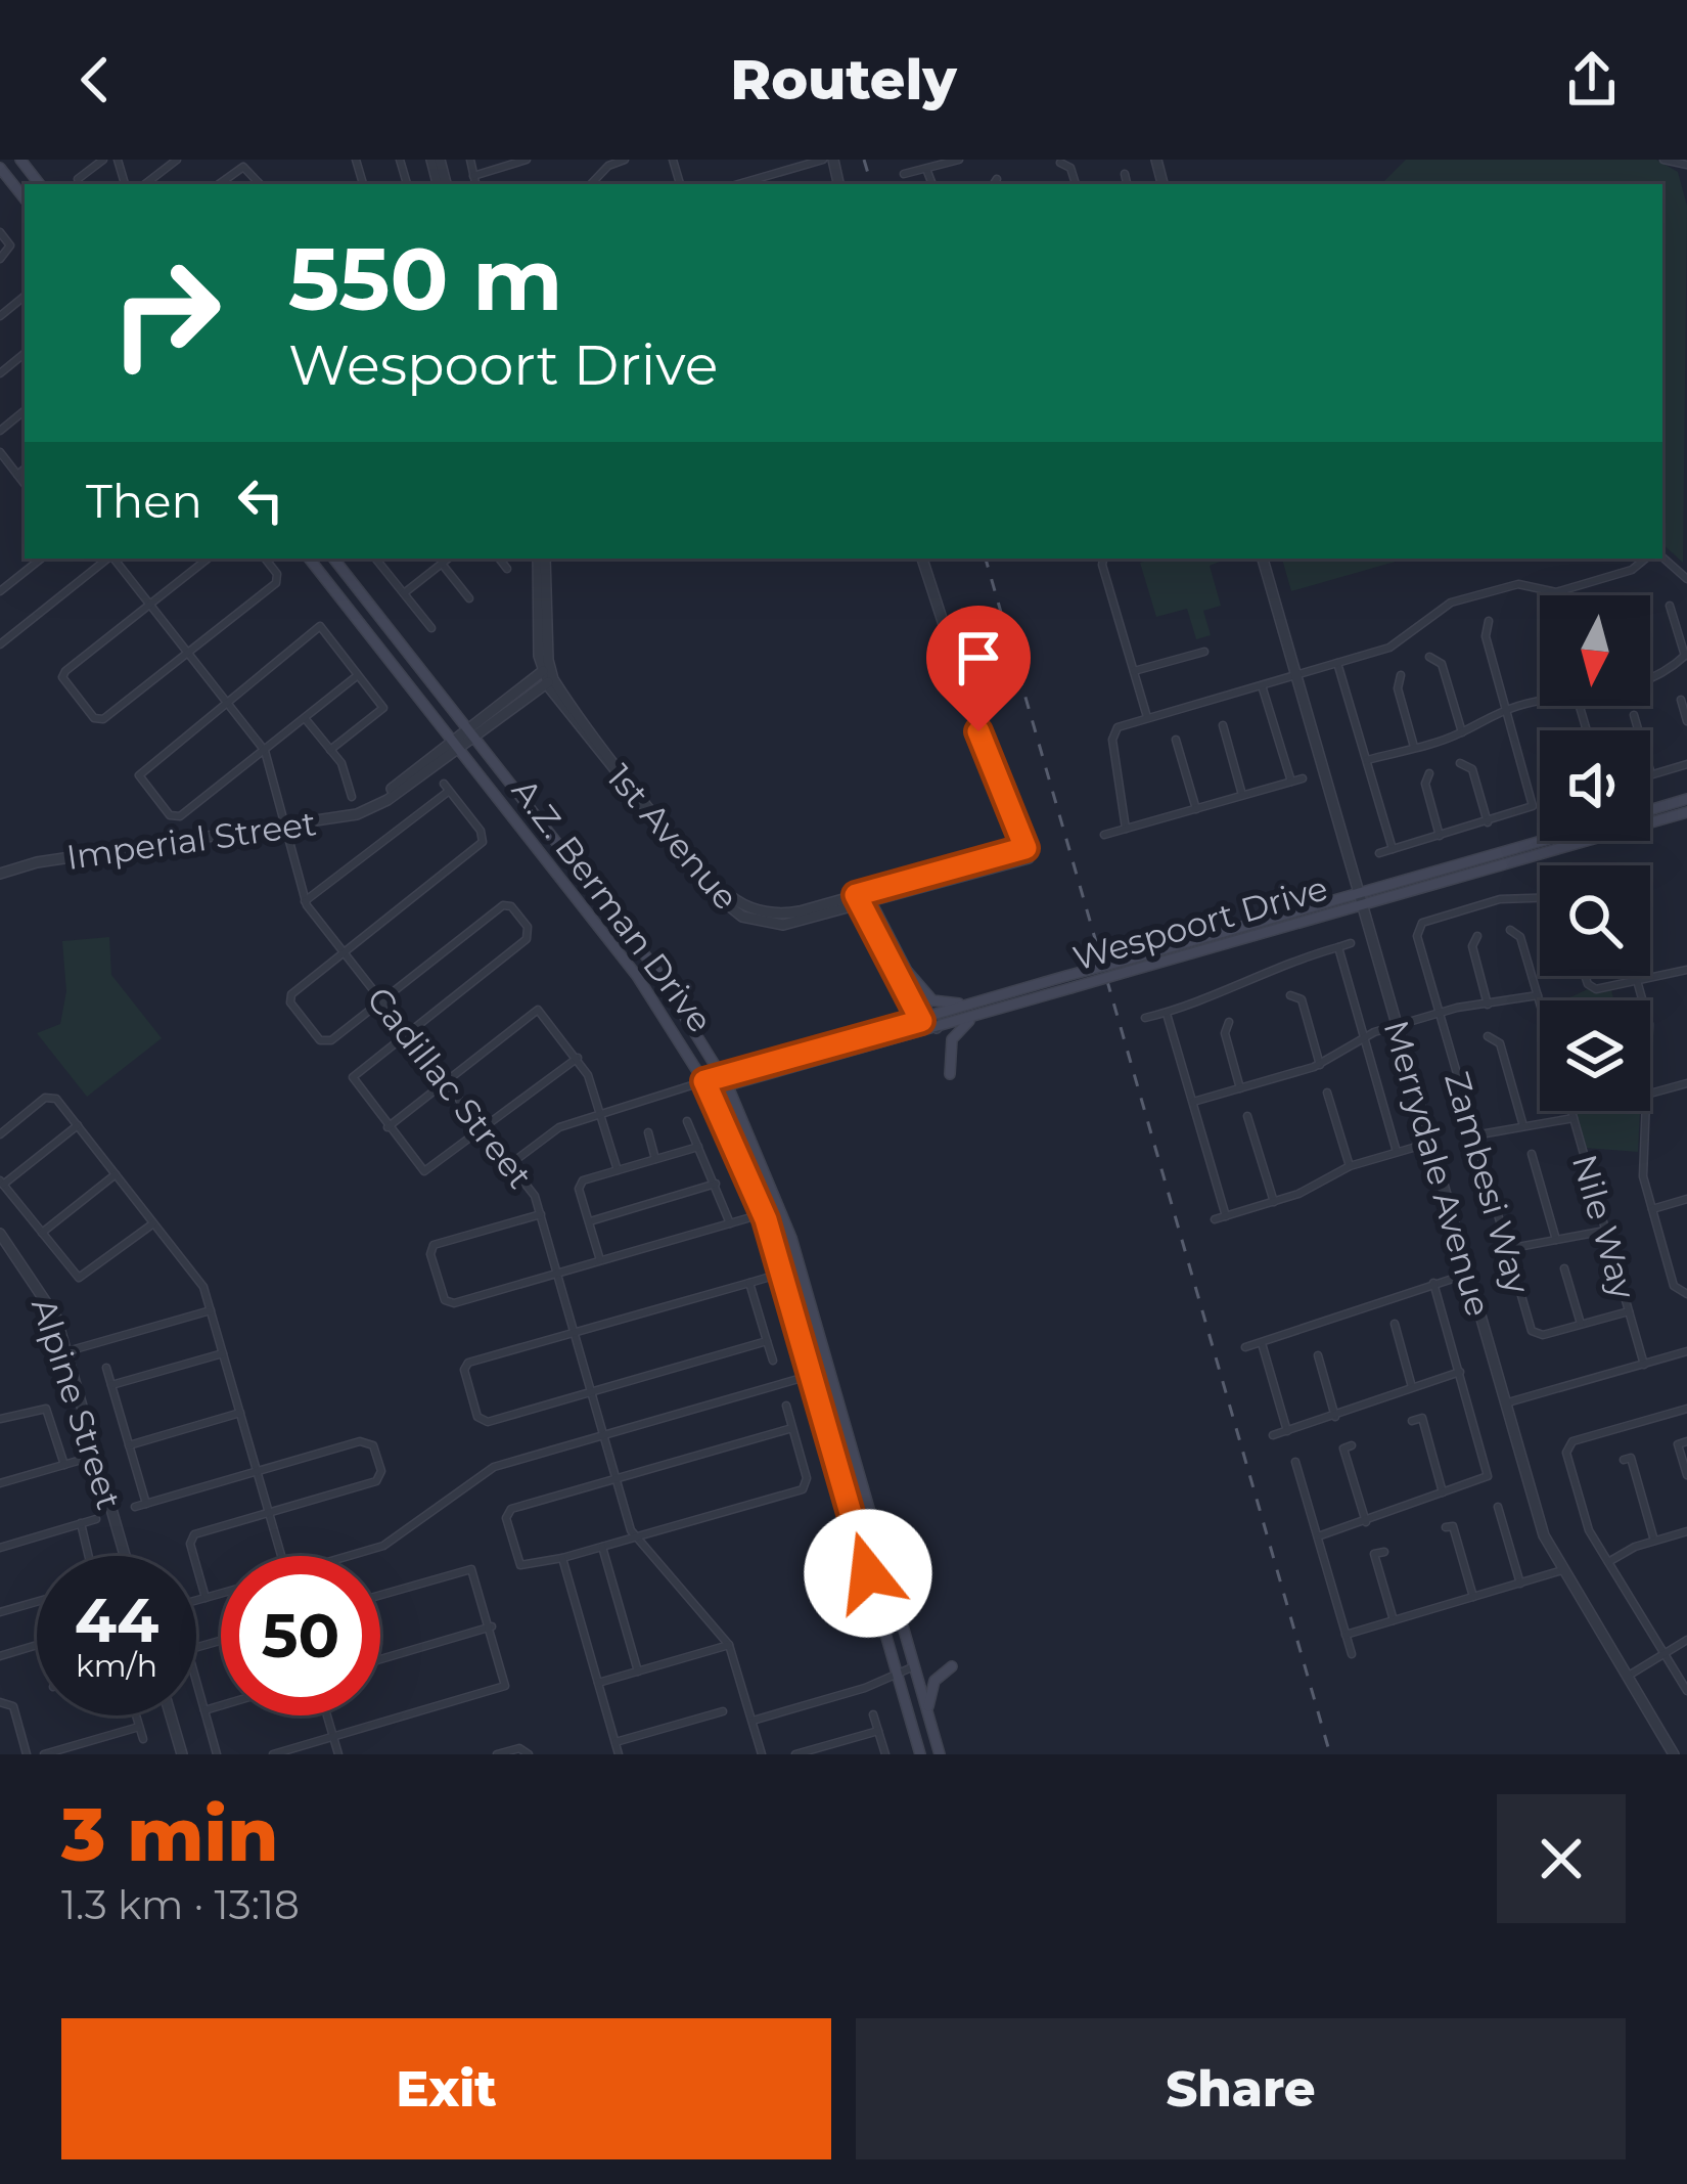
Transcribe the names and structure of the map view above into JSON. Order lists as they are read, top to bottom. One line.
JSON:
{"streets":{"main road":["A.Z. Berman Drive","Wespoort Drive"],"street":["1st Avenue","Imperial Street","Cadillac Street","Merrydale Avenue","Zambesi Way","Nile Way","Alpine Street"]},"crossings":[["1st Avenue","Imperial Street"],["Imperial Street","A.Z. Berman Drive"],["Imperial Street","Cadillac Street"],["A.Z. Berman Drive","Wespoort Drive"],["Wespoort Drive","Merrydale Avenue"],["Zambesi Way","Nile Way"]],"north":"bottom","page":{"header":"Routely","turn":["550 m","Wespoort Drive"],"then":"Then","speed":"44 km/h","limit":"50","heading":["3 min","1.3 km · 13:18"],"buttons":["Exit","Share"]}}
